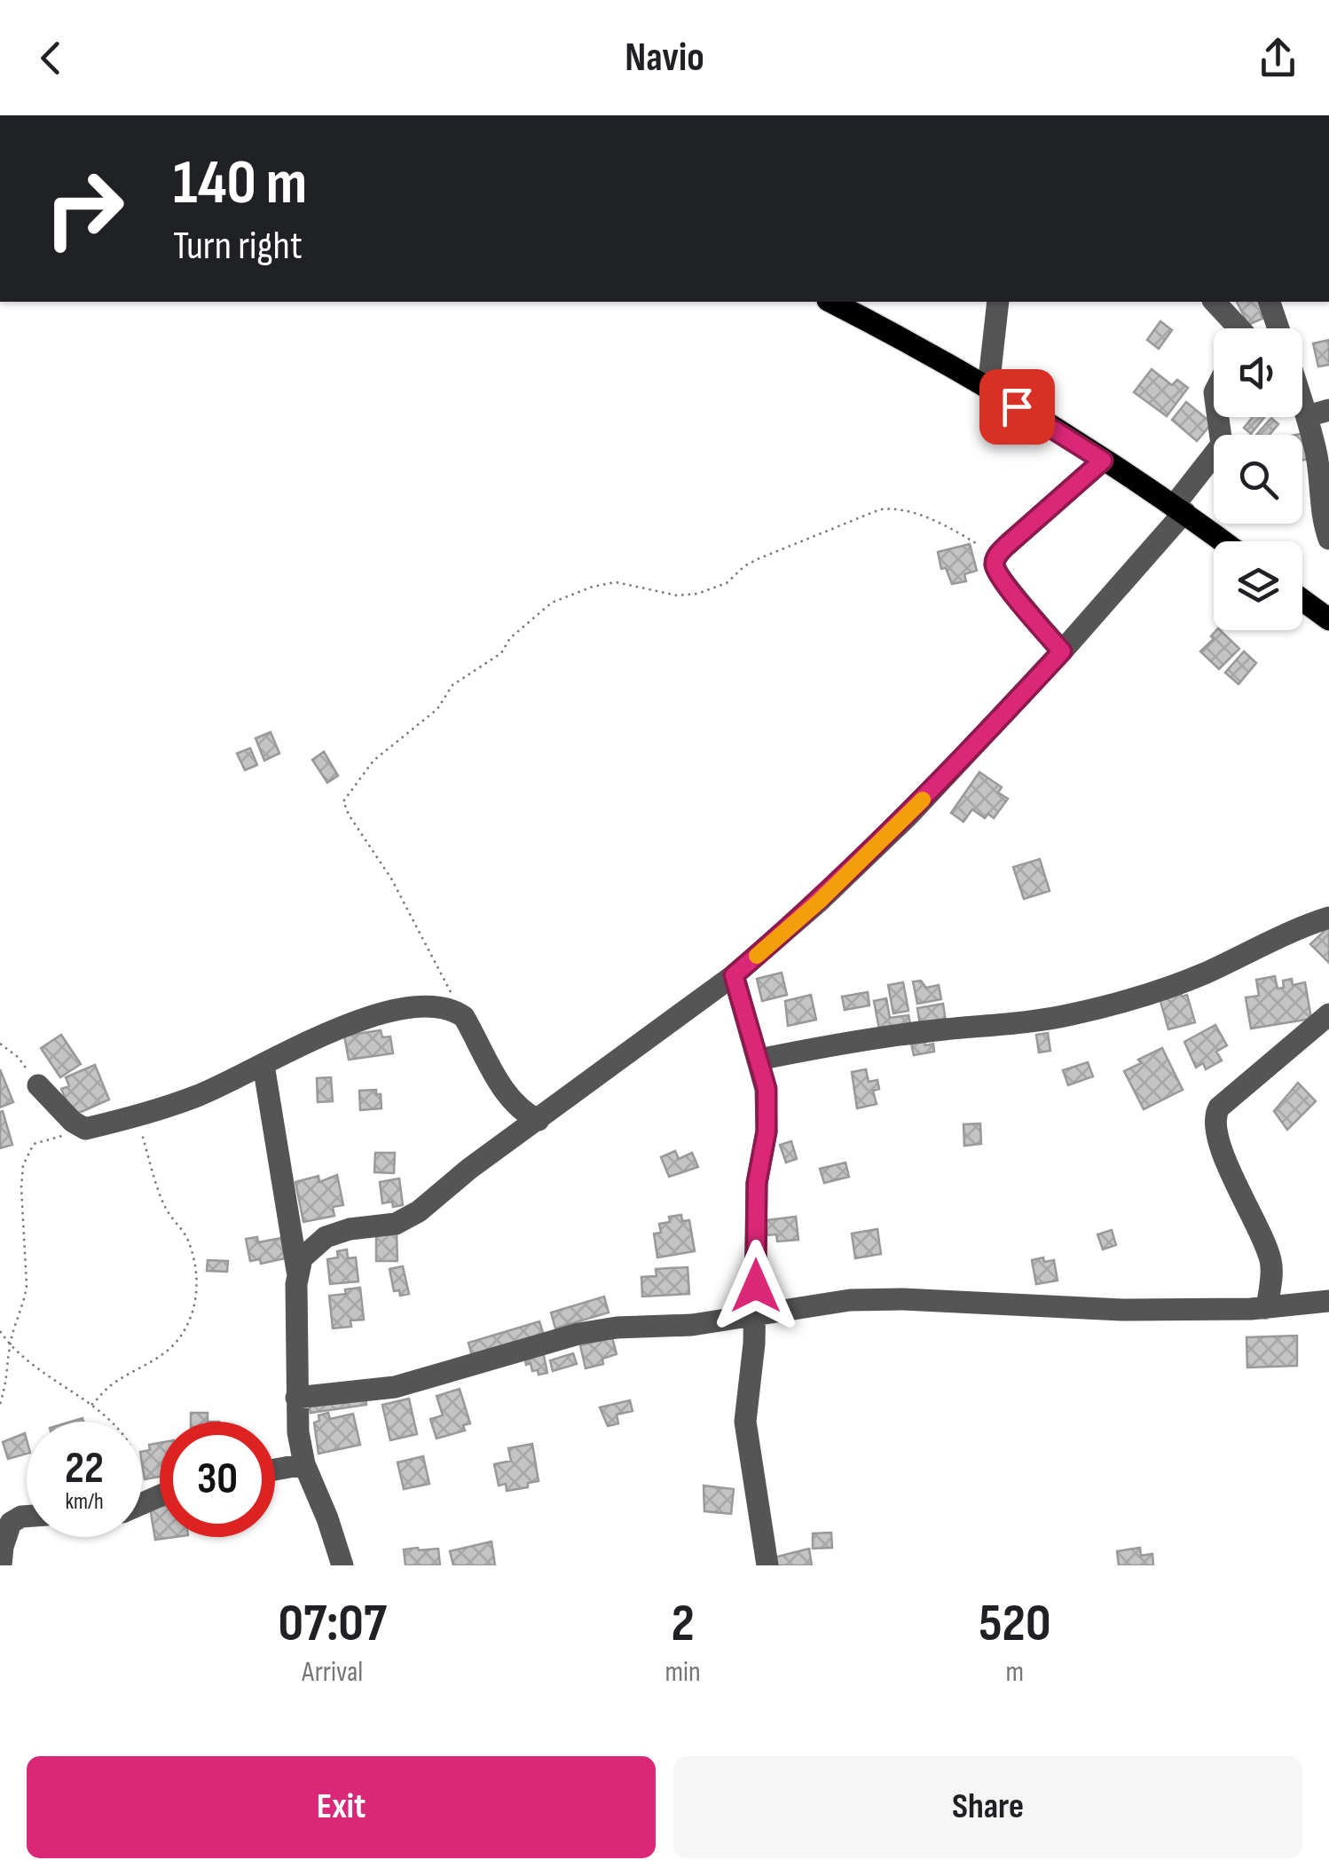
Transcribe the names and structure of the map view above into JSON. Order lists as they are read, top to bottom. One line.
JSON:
{"page":{"header":"Navio","turn":["140 m","Turn right"],"speed":"22 km/h","limit":"30","eta":["07:07","Arrival","2","min","520","m"],"buttons":["Exit","Share"]}}
